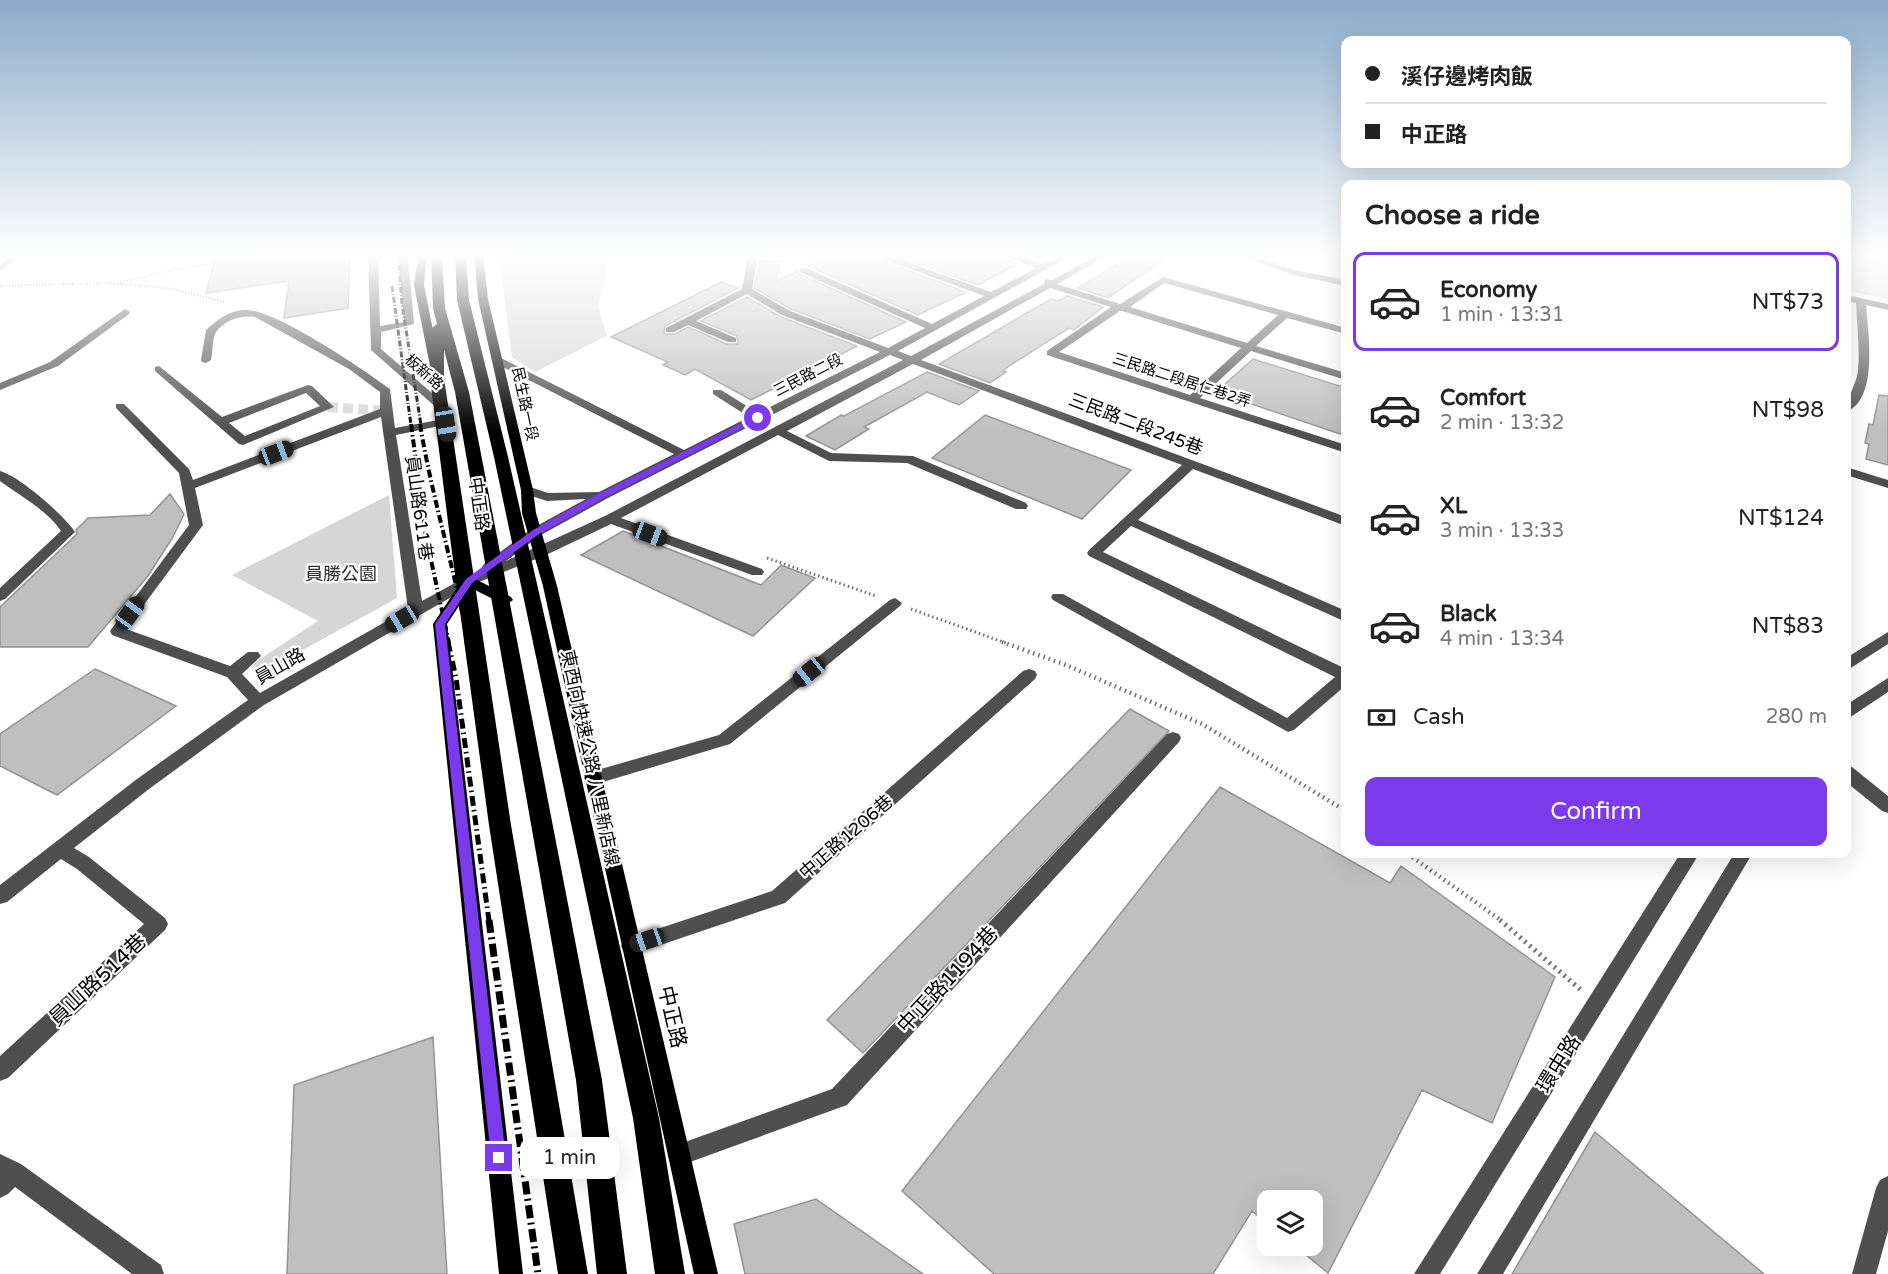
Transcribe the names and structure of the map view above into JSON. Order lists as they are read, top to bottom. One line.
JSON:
{"streets":{"highway":["東西向快速公路 八里新店線"],"main road":["民生路一段","中正路"],"street":["板新路","三民路二段","三民路二段居仁巷2弄","三民路二段245巷","員山路611巷","員山路","中正路1206巷","員山路514巷","中正路1194巷","環中路"]},"crossings":[["三民路二段","三民路二段245巷"],["三民路二段","中正路"],["三民路二段","員山路"],["民生路一段","中正路"],["中正路","員山路"],["中正路","中正路1206巷"],["中正路","中正路1194巷"],["員山路611巷","員山路"],["員山路","員山路514巷"]],"parks":["員勝公園"],"page":{"banner":["溪仔邊烤肉飯","中正路"],"heading":"Choose a ride","list":[{"name":"Economy","note":"1 min · 13:31","value":"NT$73"},{"name":"Comfort","note":"2 min · 13:32","value":"NT$98"},{"name":"XL","note":"3 min · 13:33","value":"NT$124"},{"name":"Black","note":"4 min · 13:34","value":"NT$83"}],"pay":["Cash","280 m"],"buttons":"Confirm","bubble":"1 min"}}
